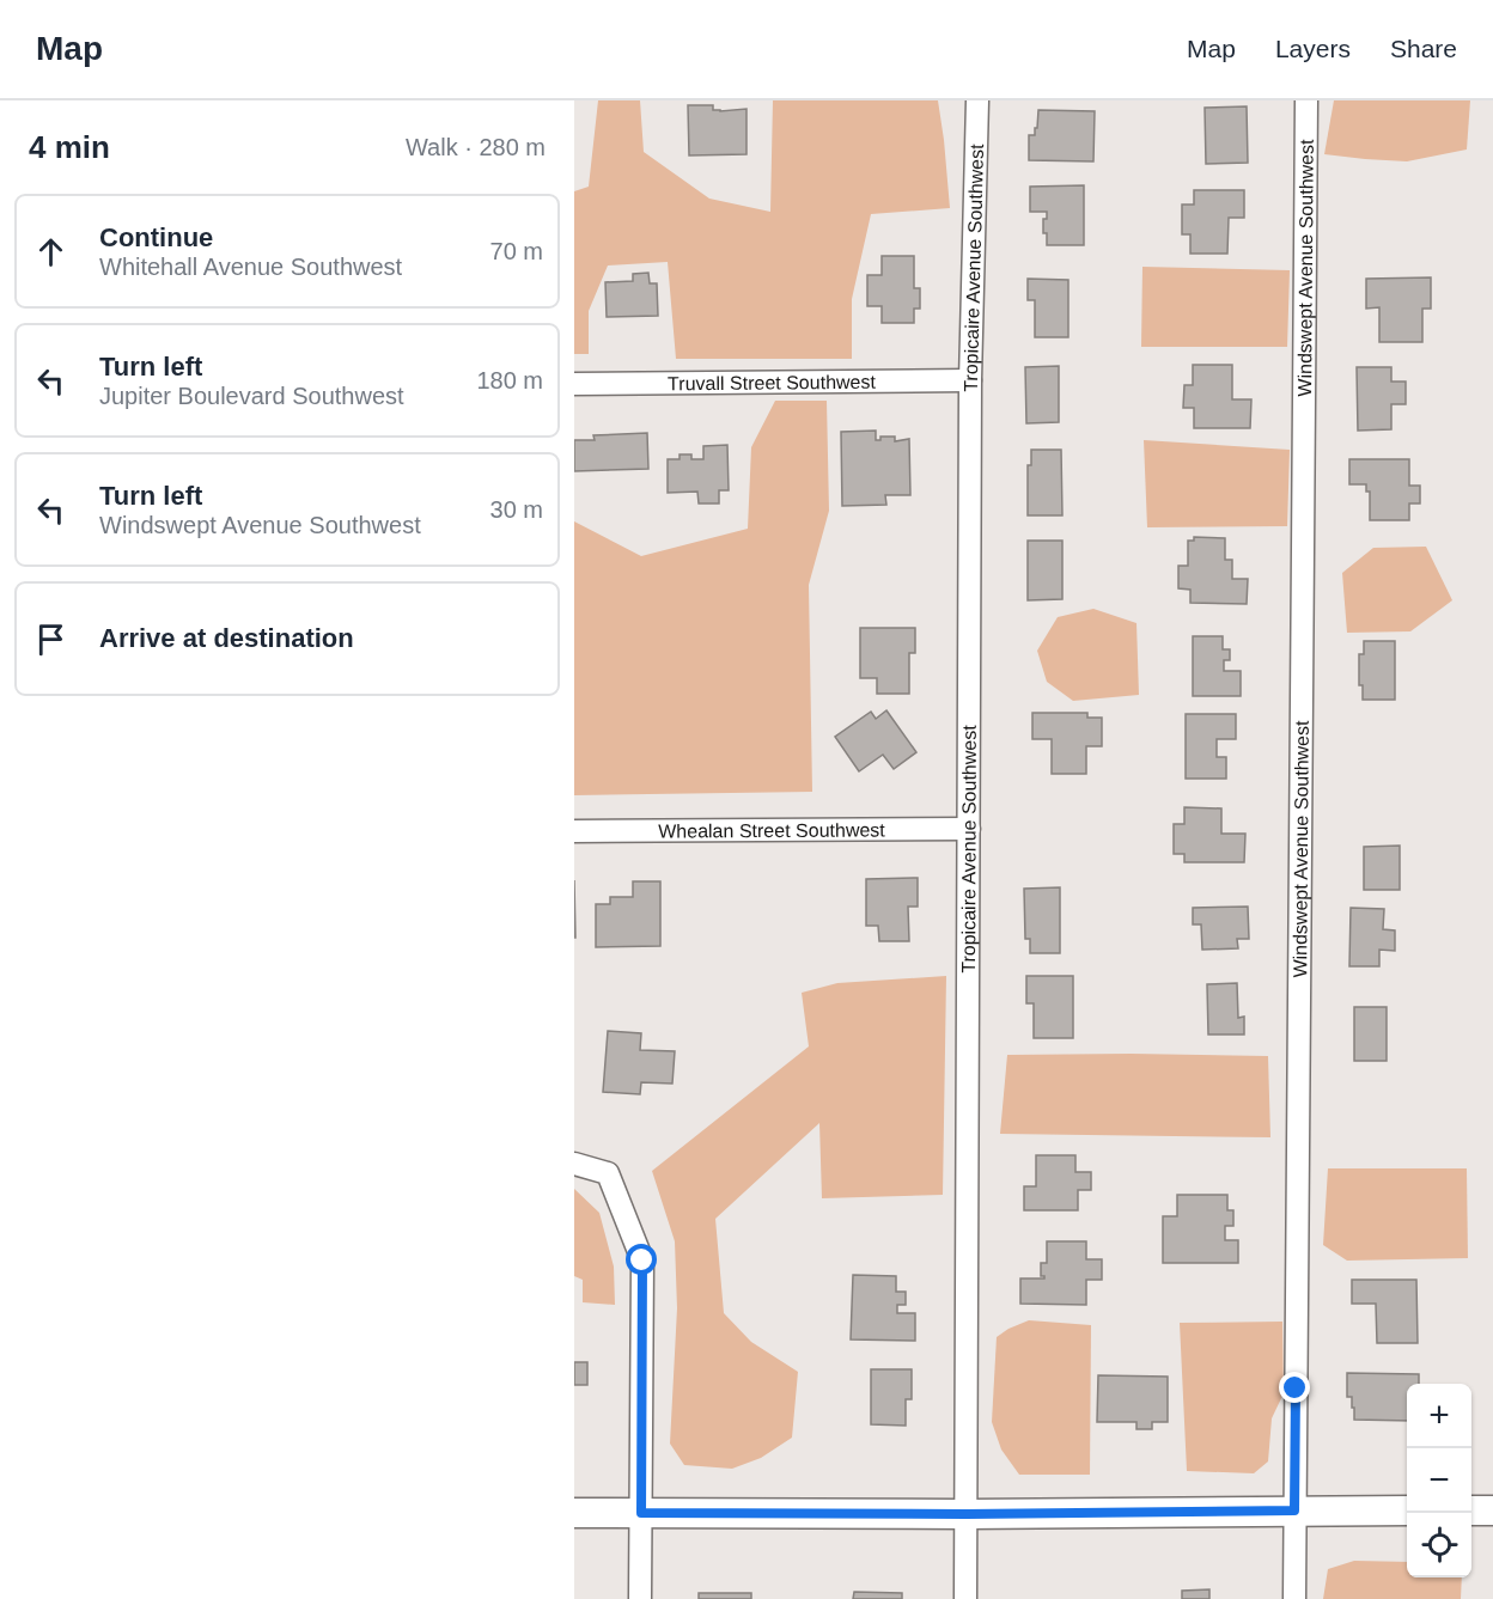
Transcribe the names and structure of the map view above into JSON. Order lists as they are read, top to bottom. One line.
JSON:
{"streets":{"street":["Tropicaire Avenue Southwest","Windswept Avenue Southwest","Truvall Street Southwest","Whealan Street Southwest"]},"crossings":[["Tropicaire Avenue Southwest","Truvall Street Southwest"],["Tropicaire Avenue Southwest","Whealan Street Southwest"]],"page":{"header":"Map","nav":["Map","Layers","Share"],"heading":["4 min","Walk · 280 m"],"list":[["Continue","Whitehall Avenue Southwest","70 m"],["Turn left","Jupiter Boulevard Southwest","180 m"],["Turn left","Windswept Avenue Southwest","30 m"],"Arrive at destination"],"map_buttons":["+","−"]}}
